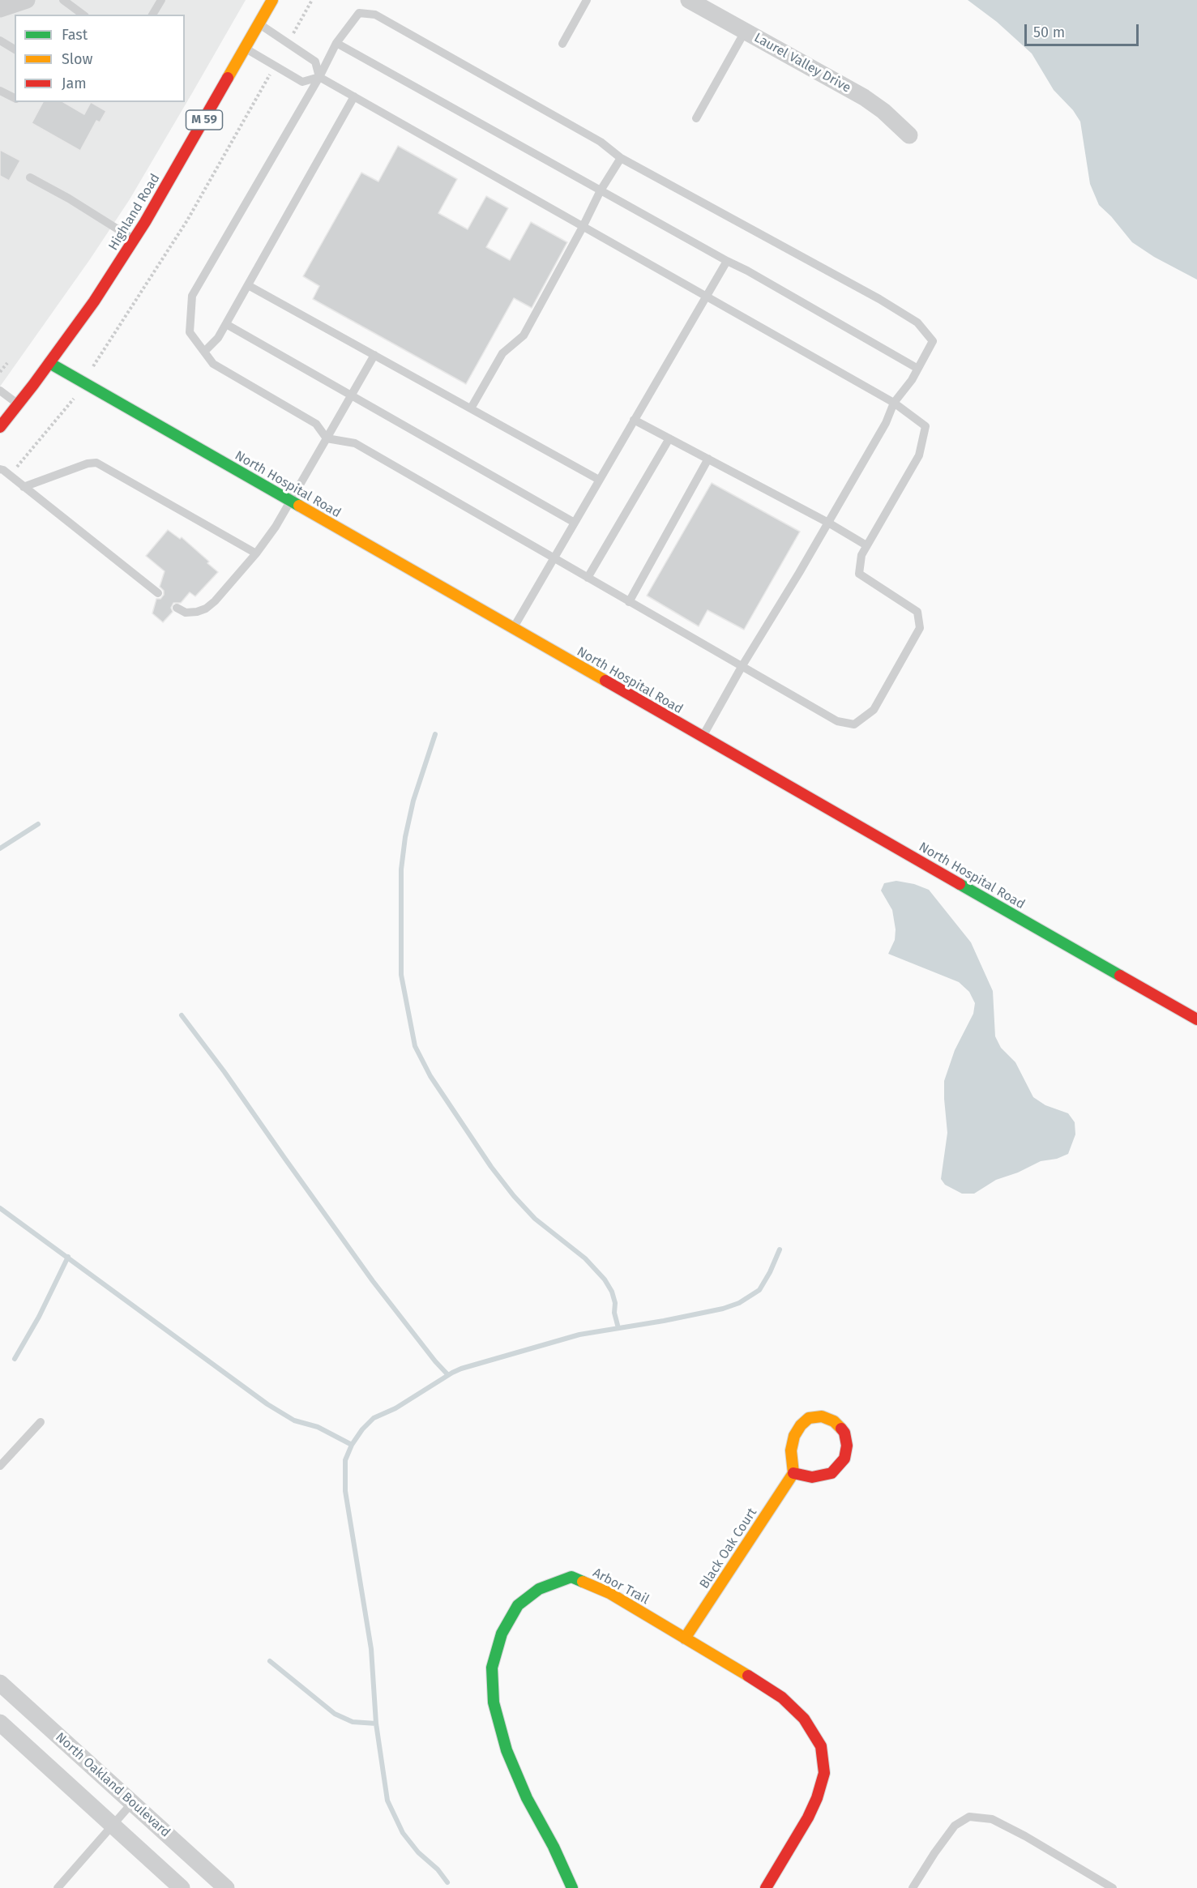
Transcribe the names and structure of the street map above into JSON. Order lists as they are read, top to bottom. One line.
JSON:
{"streets":{"main road":["M 59","Highland Road","North Hospital Road","Black Oak Court","Arbor Trail"],"street":["Laurel Valley Drive","North Oakland Boulevard"]},"crossings":[["Highland Road","North Hospital Road"],["Black Oak Court","Arbor Trail"]],"legend":["Fast","Slow","Jam"],"scale_bar":"50 m"}
